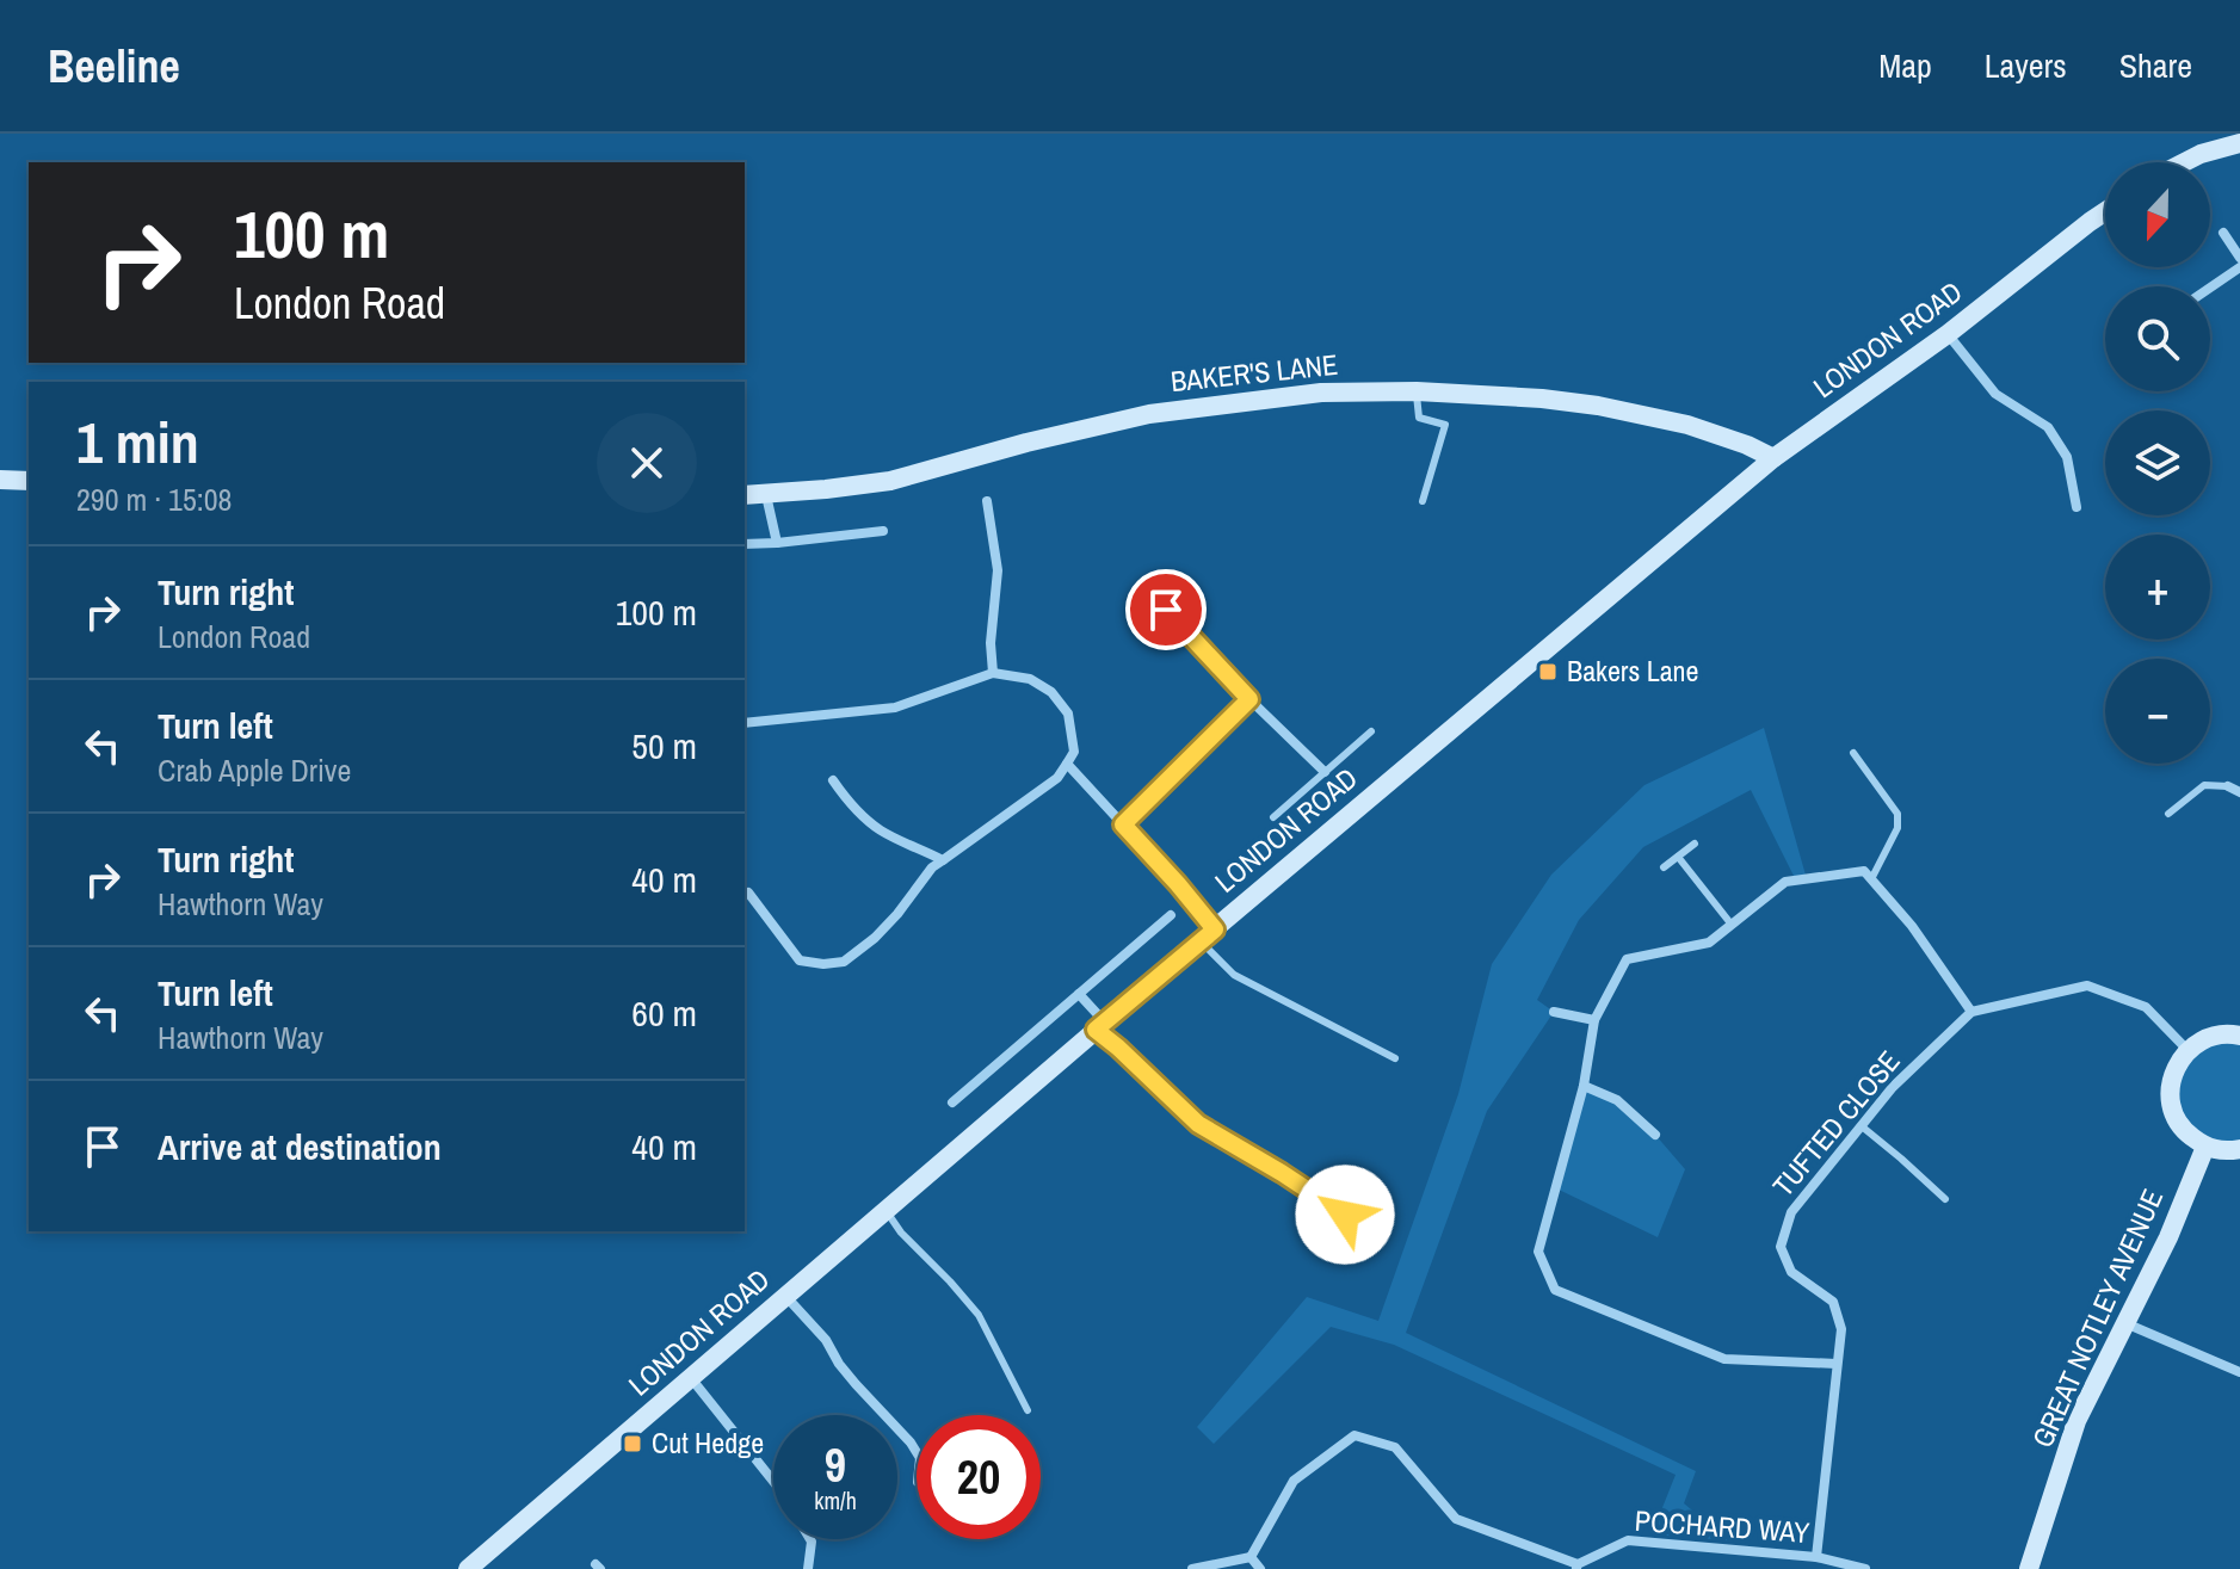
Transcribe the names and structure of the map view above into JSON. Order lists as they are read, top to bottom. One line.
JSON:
{"streets":{"street":["LONDON ROAD","BAKER'S LANE","TUFTED CLOSE","GREAT NOTLEY AVENUE","POCHARD WAY"]},"crossings":[["LONDON ROAD","BAKER'S LANE"],["TUFTED CLOSE","POCHARD WAY"]],"places":{"transit":["Bakers Lane","Cut Hedge"]},"north":"bottom","page":{"header":"Beeline","nav":["Map","Layers","Share"],"map_buttons":["+","−"],"turn":["100 m","London Road"],"heading":["1 min","290 m · 15:08"],"list":[{"name":"Turn right","note":"London Road","value":"100 m"},{"name":"Turn left","note":"Crab Apple Drive","value":"50 m"},{"name":"Turn right","note":"Hawthorn Way","value":"40 m"},{"name":"Turn left","note":"Hawthorn Way","value":"60 m"},{"name":"Arrive at destination","value":"40 m"}],"speed":"9 km/h","limit":"20"}}
